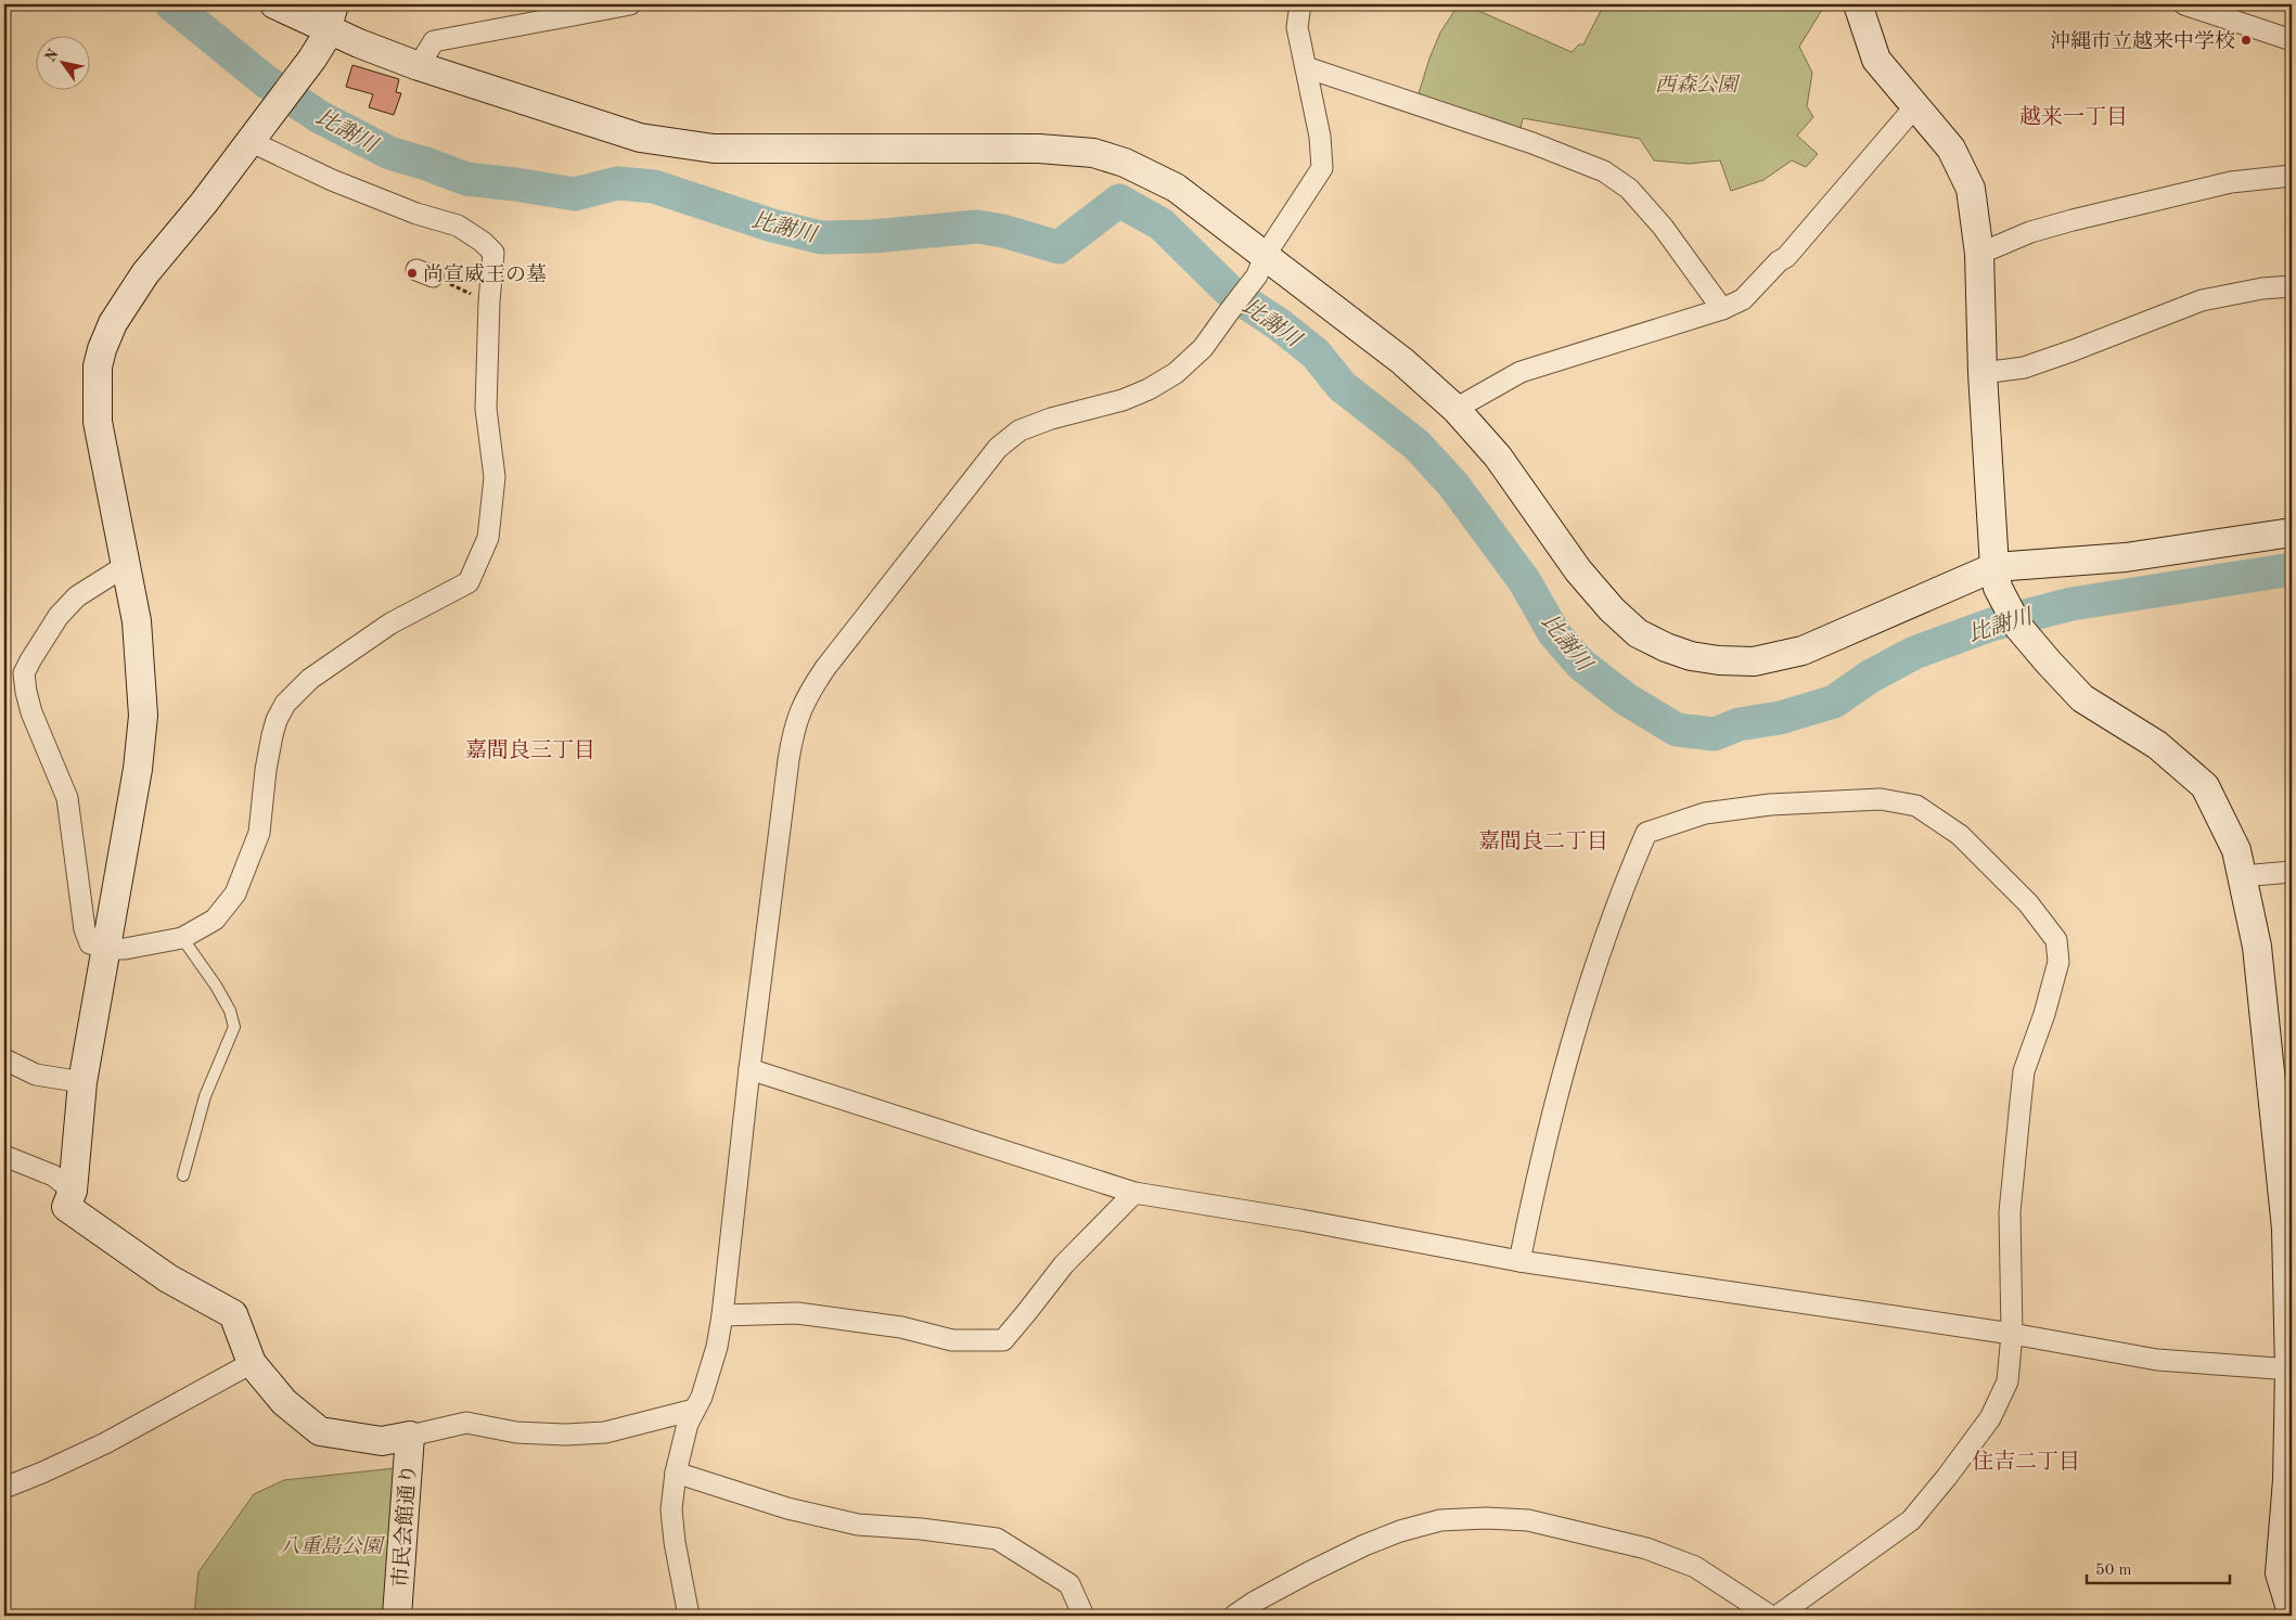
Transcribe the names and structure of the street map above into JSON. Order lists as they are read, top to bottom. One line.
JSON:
{"streets":{"street":["市民会館通り"]},"districts":["越来一丁目","嘉間良三丁目","嘉間良二丁目","住吉二丁目"],"water":["比謝川"],"parks":["西森公園","八重島公園"],"places":["沖縄市立越来中学校","尚宣威王の墓"],"scale_bar":"50 m","north":"top left"}
